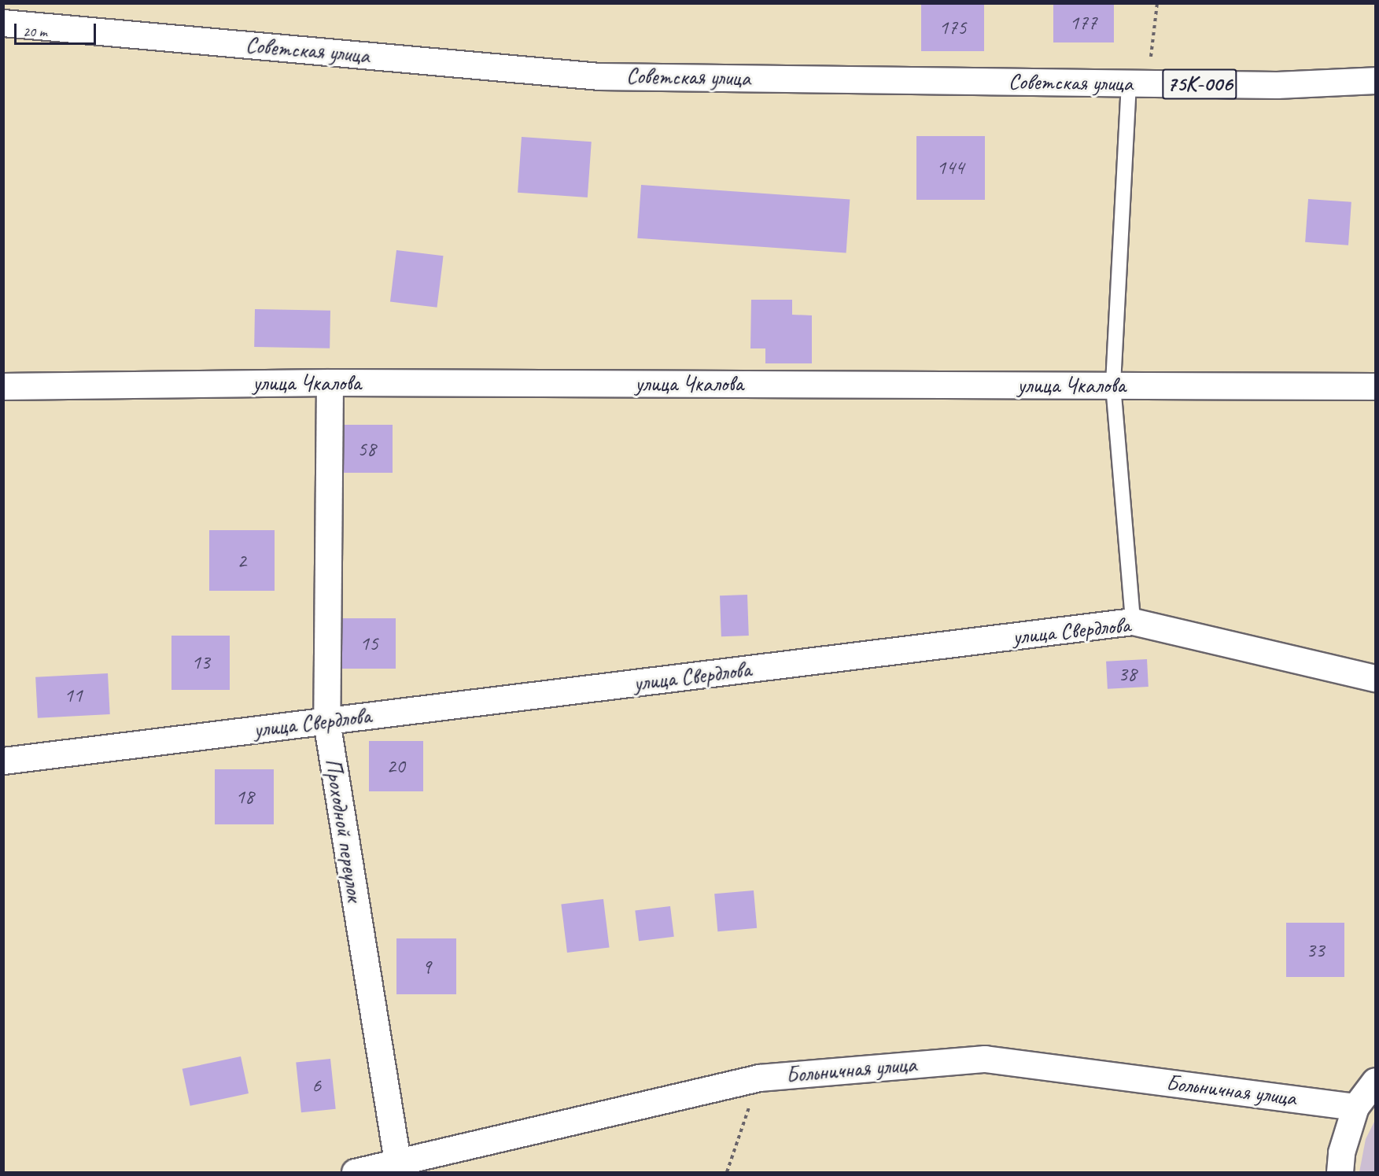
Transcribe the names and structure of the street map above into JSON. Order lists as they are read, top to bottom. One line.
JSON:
{"streets":{"street":["Советская улица","75К-006","улица Чкалова","улица Свердлова","Проходной переулок","Больничная улица"]},"crossings":[["улица Чкалова","Проходной переулок"],["улица Свердлова","Проходной переулок"],["Проходной переулок","Больничная улица"]],"house_numbers":["177","175","144","58","2","15","13","38","11","20","18","33","9","6"],"scale_bar":"20 m"}
